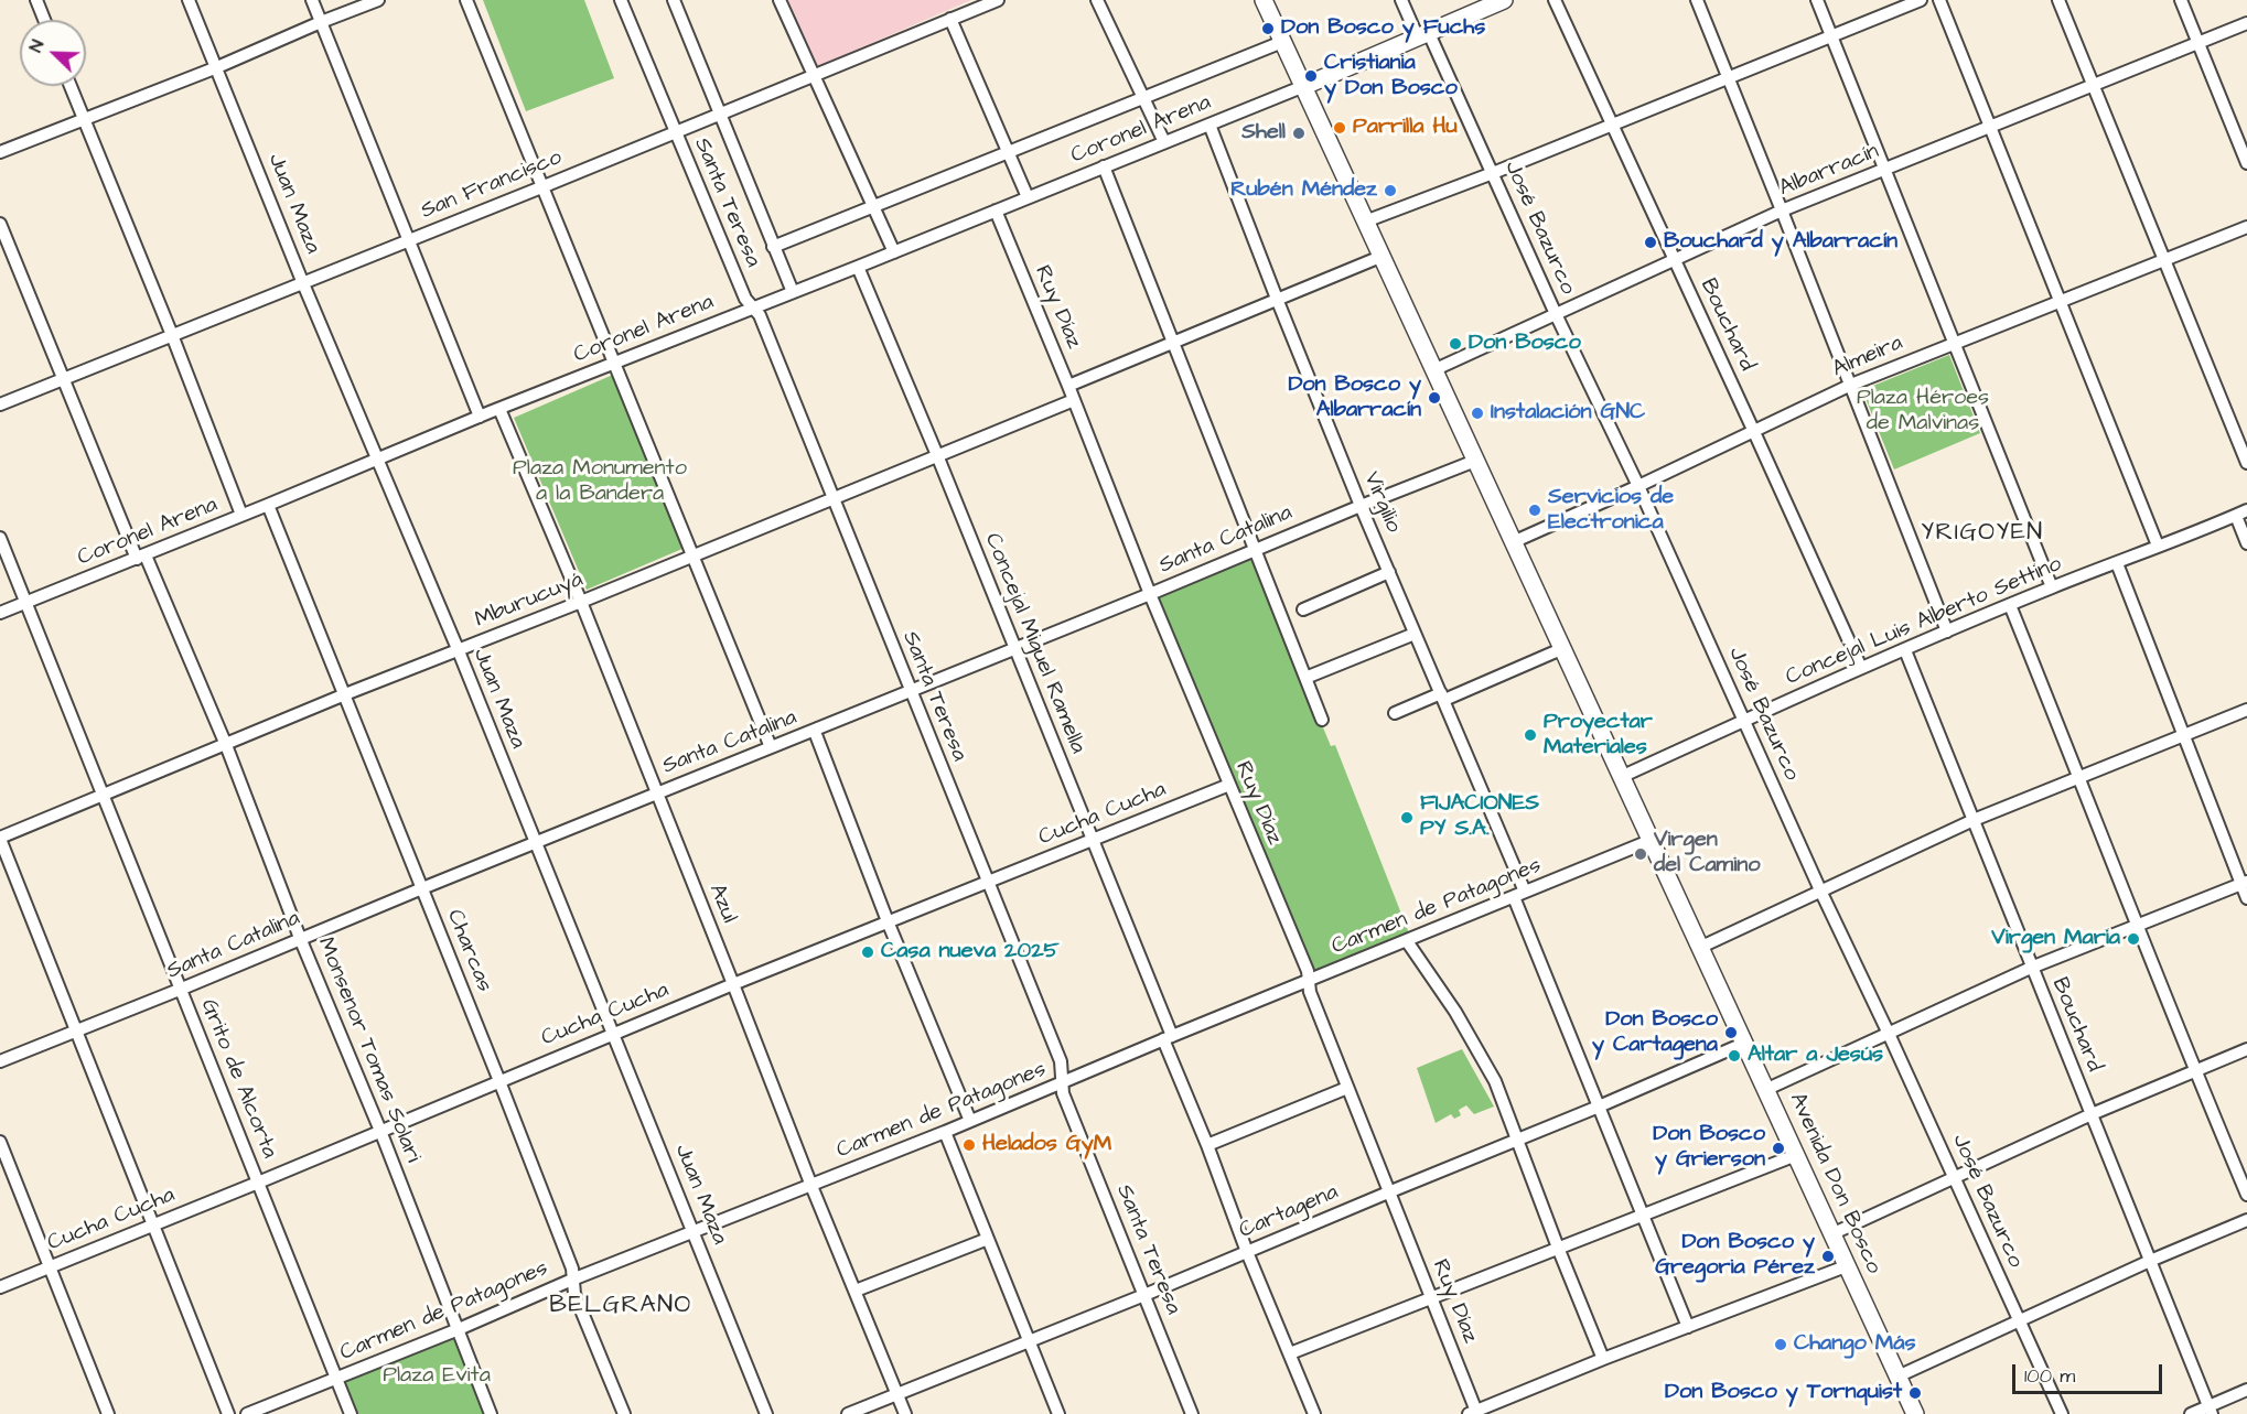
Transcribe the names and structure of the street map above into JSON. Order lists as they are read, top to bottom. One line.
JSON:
{"streets":{"main road":["Avenida Don Bosco"],"street":["Coronel Arena","Albarracín","San Francisco","Santa Teresa","Juan Maza","José Bazurco","Ruy Díaz","Bouchard","Almeira","Virgilio","Santa Catalina","Mburucuyá","Concejal Luis Alberto Settino","Concejal Miguel Ramella","Cucha Cucha","Azul","Carmen de Patagones","Charcas","Monsenor Tomas Solari","Grito de Alcorta","Cartagena"]},"crossings":[["Coronel Arena","Santa Teresa"],["Coronel Arena","Juan Maza"],["Coronel Arena","Ruy Díaz"],["Coronel Arena","Virgilio"],["Coronel Arena","Concejal Miguel Ramella"],["Coronel Arena","Azul"],["Coronel Arena","Charcas"],["Coronel Arena","Monsenor Tomas Solari"],["Coronel Arena","Grito de Alcorta"],["Coronel Arena","Avenida Don Bosco"],["Albarracín","José Bazurco"],["Albarracín","Bouchard"],["Albarracín","Avenida Don Bosco"],["San Francisco","Santa Teresa"],["San Francisco","Juan Maza"],["San Francisco","Monsenor Tomas Solari"],["Santa Teresa","Santa Catalina"],["Santa Teresa","Mburucuyá"],["Santa Teresa","Cucha Cucha"],["Santa Teresa","Carmen de Patagones"],["Santa Teresa","Cartagena"],["Juan Maza","Santa Catalina"],["Juan Maza","Mburucuyá"],["Juan Maza","Cucha Cucha"],["Juan Maza","Carmen de Patagones"],["José Bazurco","Almeira"],["José Bazurco","Concejal Luis Alberto Settino"],["Ruy Díaz","Santa Catalina"],["Ruy Díaz","Mburucuyá"],["Ruy Díaz","Cucha Cucha"],["Ruy Díaz","Carmen de Patagones"],["Ruy Díaz","Cartagena"],["Bouchard","Almeira"],["Bouchard","Concejal Luis Alberto Settino"],["Almeira","Avenida Don Bosco"],["Virgilio","Santa Catalina"],["Virgilio","Carmen de Patagones"],["Virgilio","Cartagena"],["Santa Catalina","Concejal Miguel Ramella"],["Santa Catalina","Azul"],["Santa Catalina","Charcas"],["Santa Catalina","Monsenor Tomas Solari"],["Santa Catalina","Grito de Alcorta"],["Santa Catalina","Avenida Don Bosco"],["Mburucuyá","Concejal Miguel Ramella"],["Mburucuyá","Azul"],["Mburucuyá","Charcas"],["Mburucuyá","Monsenor Tomas Solari"],["Mburucuyá","Grito de Alcorta"],["Concejal Luis Alberto Settino","Avenida Don Bosco"],["Concejal Miguel Ramella","Cucha Cucha"],["Concejal Miguel Ramella","Carmen de Patagones"],["Concejal Miguel Ramella","Cartagena"],["Cucha Cucha","Azul"],["Cucha Cucha","Charcas"],["Cucha Cucha","Monsenor Tomas Solari"],["Cucha Cucha","Grito de Alcorta"],["Azul","Carmen de Patagones"],["Azul","Cartagena"],["Carmen de Patagones","Charcas"],["Carmen de Patagones","Monsenor Tomas Solari"],["Carmen de Patagones","Grito de Alcorta"],["Carmen de Patagones","Avenida Don Bosco"],["Avenida Don Bosco","Cartagena"]],"districts":["YRIGOYEN","BELGRANO"],"parks":["Plaza Héroes de Malvinas","Plaza Monumento a la Bandera","Plaza Evita"],"places":["Don Bosco y Fuchs","Cristiania y Don Bosco","Parrilla Hu","Shell","Rubén Méndez","Bouchard y Albarracín","Don Bosco","Don Bosco y Albarracín","Instalación GNC","Servicios de Electronica","Proyectar Materiales","FIJACIONES PY S.A.","Virgen del Camino","Virgen Maria","Casa nueva 2025","Don Bosco y Cartagena","Altar a Jesús","Helados GyM","Don Bosco y Grierson","Don Bosco y Gregoria Pérez","Chango Más","Don Bosco y Tornquist"],"scale_bar":"100 m","north":"top left"}
